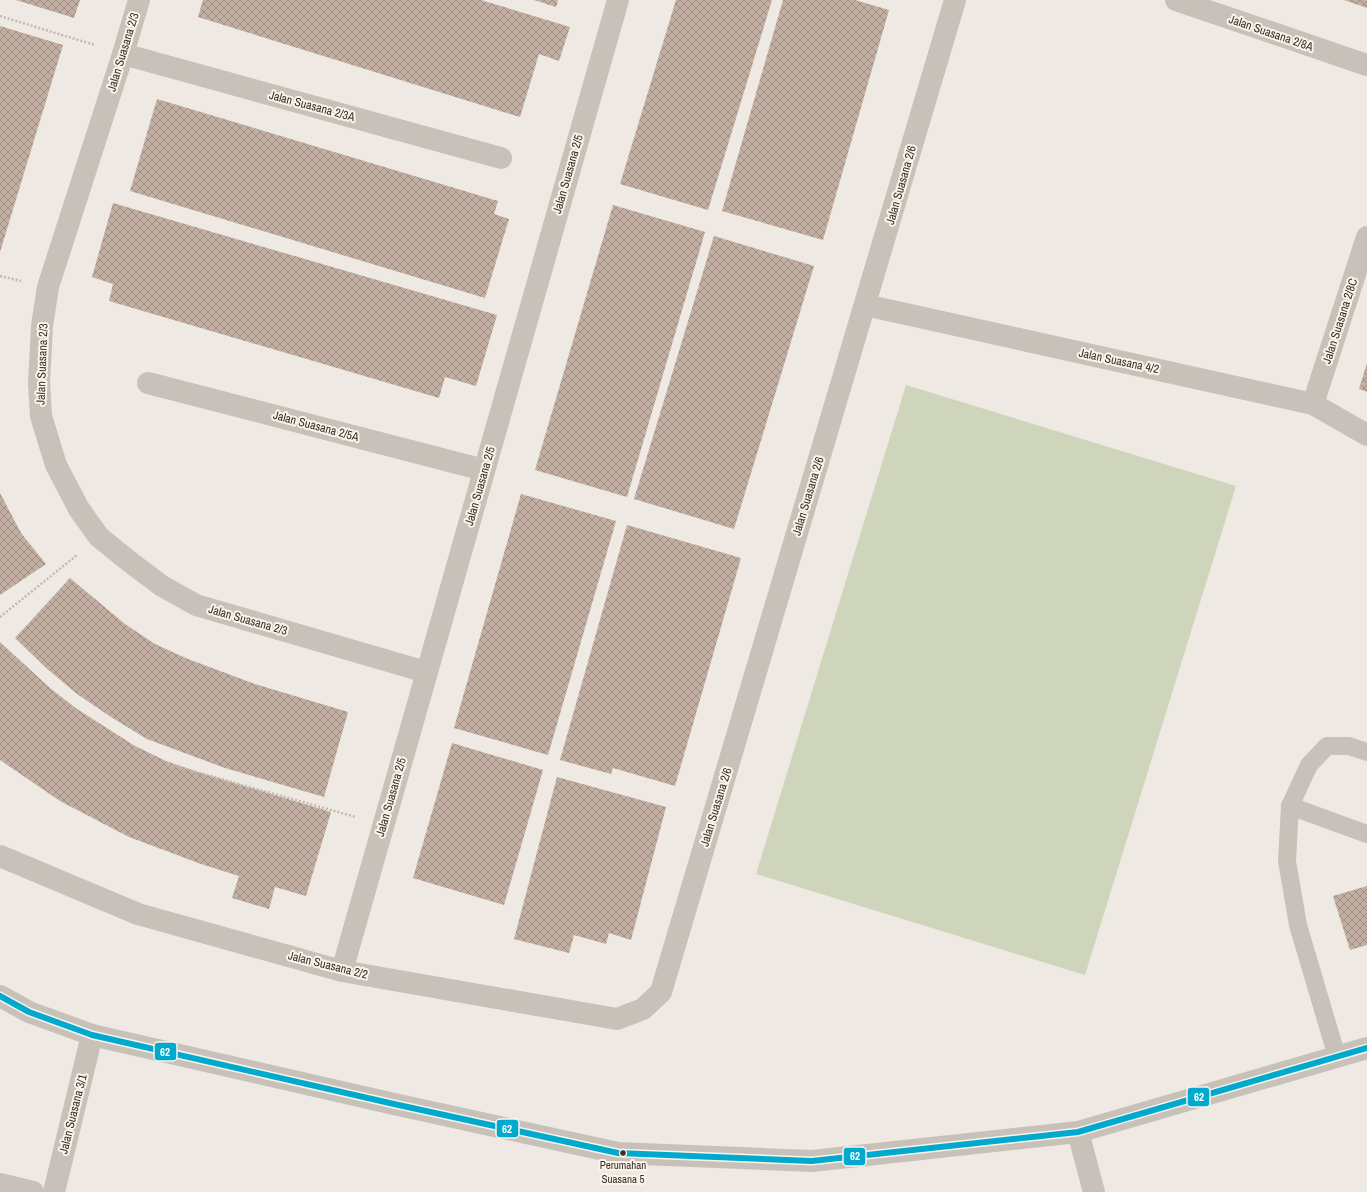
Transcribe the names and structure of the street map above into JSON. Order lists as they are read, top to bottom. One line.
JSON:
{"streets":{"street":["Jalan Suasana 2/8A","Jalan Suasana 2/3","Jalan Suasana 2/3A","Jalan Suasana 2/5","Jalan Suasana 2/6","Jalan Suasana 2/8C","Jalan Suasana 4/2","Jalan Suasana 2/5A","Jalan Suasana 2/2","Jalan Suasana 3/1"]},"crossings":[["Jalan Suasana 2/3","Jalan Suasana 2/3A"],["Jalan Suasana 2/3","Jalan Suasana 2/5"],["Jalan Suasana 2/5","Jalan Suasana 2/5A"],["Jalan Suasana 2/5","Jalan Suasana 2/2"],["Jalan Suasana 2/6","Jalan Suasana 4/2"],["Jalan Suasana 2/6","Jalan Suasana 2/2"],["Jalan Suasana 2/8C","Jalan Suasana 4/2"]],"places":["Perumahan Suasana 5"],"lines":["transit line 62"]}
